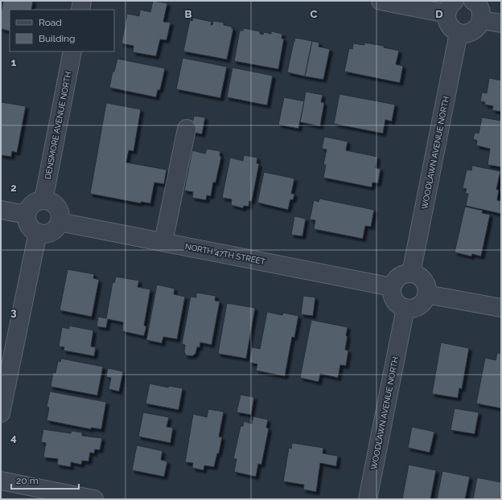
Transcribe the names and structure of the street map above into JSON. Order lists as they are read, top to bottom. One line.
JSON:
{"streets":{"street":["DENSMORE AVENUE NORTH","WOODLAWN AVENUE NORTH","NORTH 47TH STREET"]},"crossings":[["DENSMORE AVENUE NORTH","NORTH 47TH STREET"],["WOODLAWN AVENUE NORTH","NORTH 47TH STREET"]],"legend":["Road","Building"],"scale_bar":"20 m","grid":{"columns":["B","C","D"],"rows":["1","2","3","4"]}}
